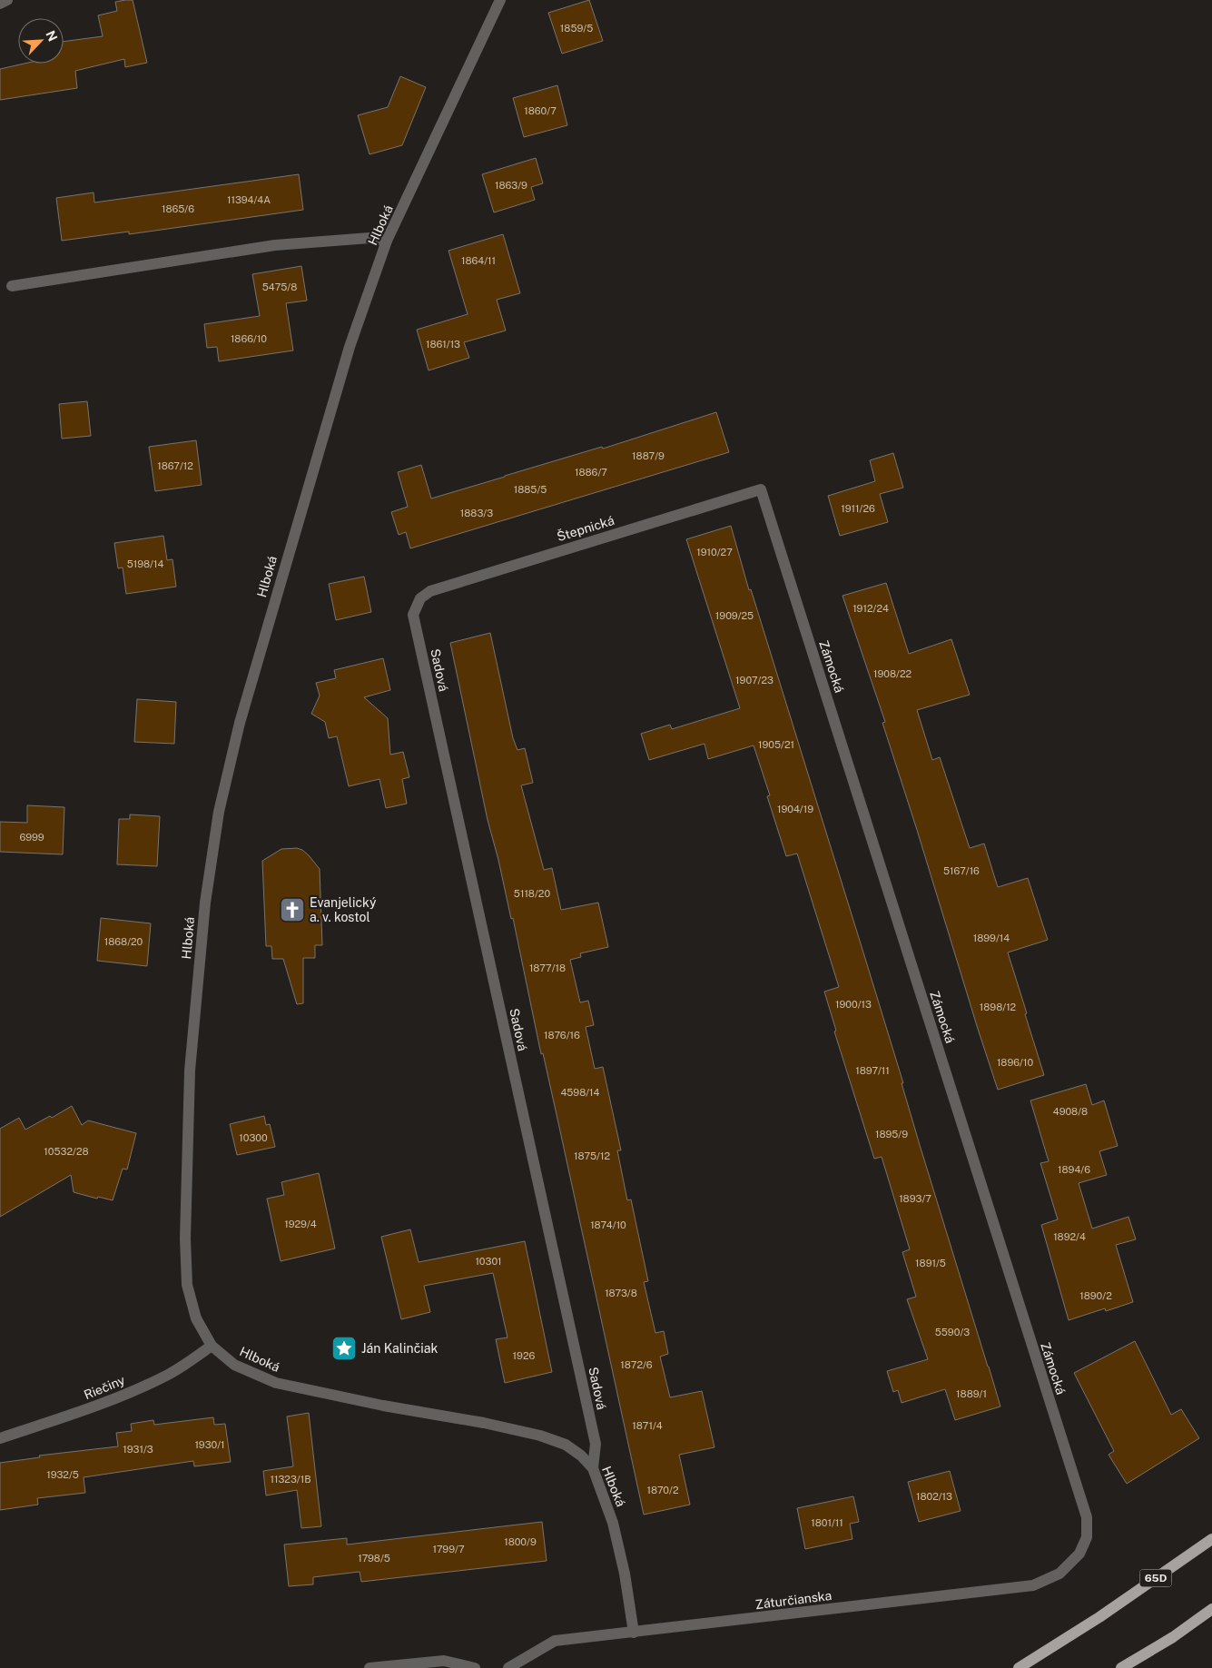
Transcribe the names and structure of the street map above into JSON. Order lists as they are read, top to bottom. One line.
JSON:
{"streets":{"main road":["65D"],"street":["Hlboká","Štepnická","Zámocká","Sadová","Riečiny","Záturčianska"]},"crossings":[["Hlboká","Sadová"],["Hlboká","Riečiny"],["Hlboká","Záturčianska"],["Štepnická","Zámocká"],["Štepnická","Sadová"],["Zámocká","Záturčianska"]],"places":{"church":["Evanjelický a. v. kostol"],"place":["Ján Kalinčiak"]},"house_numbers":["1859/5","1860/7","1863/9","11394/4A","1865/6","1864/11","5475/8","1866/10","1861/13","1887/9","1867/12","1886/7","1885/5","1911/26","1883/3","1910/27","5198/14","1912/24","1909/25","1908/22","1907/23","1905/21","1904/19","6999","5167/16","5118/20","1899/14","1868/20","1877/18","1900/13","1898/12","1876/16","1896/10","1897/11","4598/14","4908/8","1895/9","10300","10532/28","1875/12","1894/6","1893/7","1929/4","1874/10","1892/4","10301","1891/5","1873/8","1890/2","5590/3","1926","1872/6","1889/1","1871/4","1930/1","1931/3","1932/5","11323/1B","1870/2","1802/13","1801/11","1800/9","1799/7","1798/5"],"north":"top right"}
